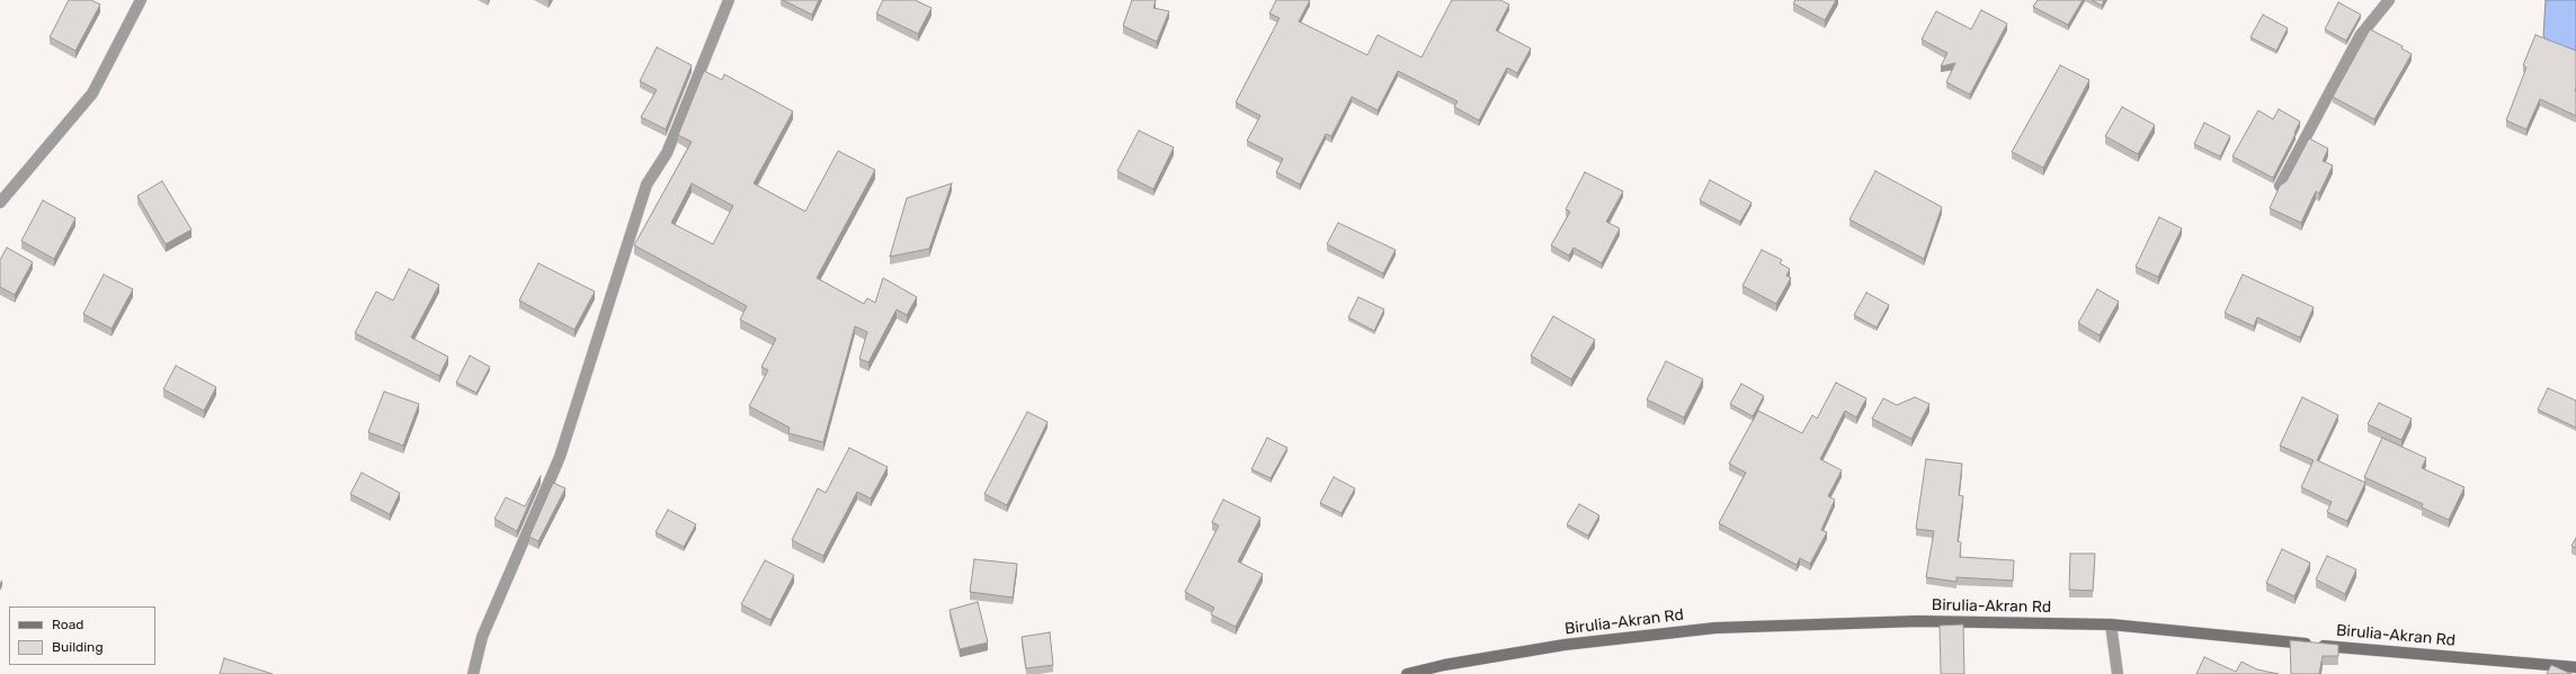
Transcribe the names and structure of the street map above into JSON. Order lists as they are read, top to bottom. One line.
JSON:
{"streets":{"street":["Birulia-Akran Rd"]},"legend":["Road","Building"]}
